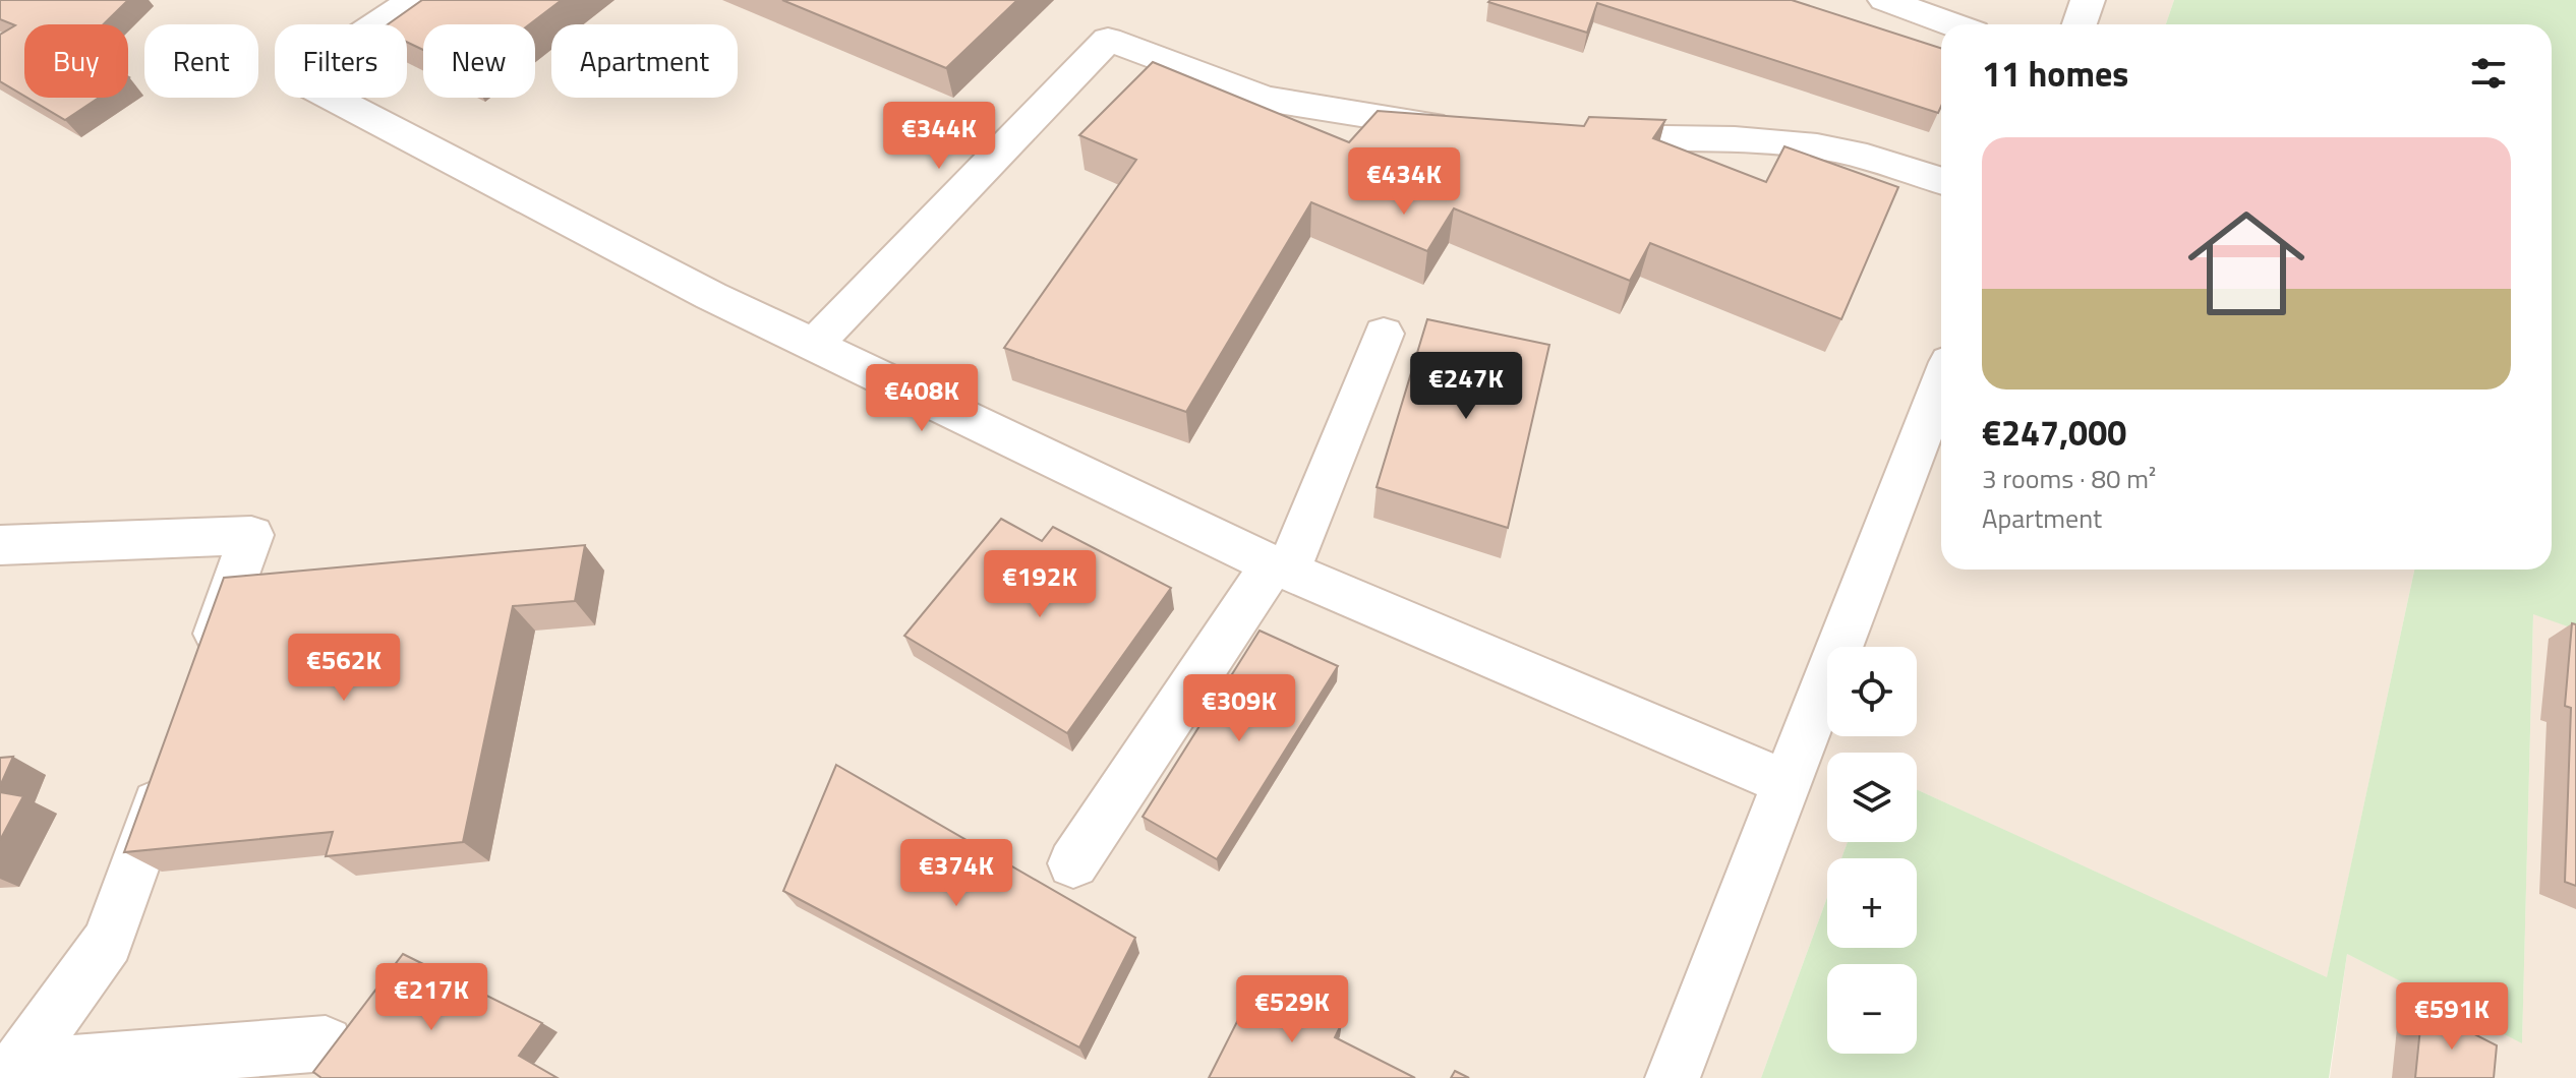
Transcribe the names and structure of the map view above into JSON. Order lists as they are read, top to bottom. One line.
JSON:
{"page":{"chip":["Buy","Rent","Filters","New","Apartment"],"heading":"11 homes","price":["€344K","€434K","€247K","€408K","€192K","€562K","€309K","€374K","€217K","€529K","€591K"],"list":[{"name":"€247,000","note":"3 rooms · 80 m² · Apartment"}],"map_buttons":["+","−"]}}
